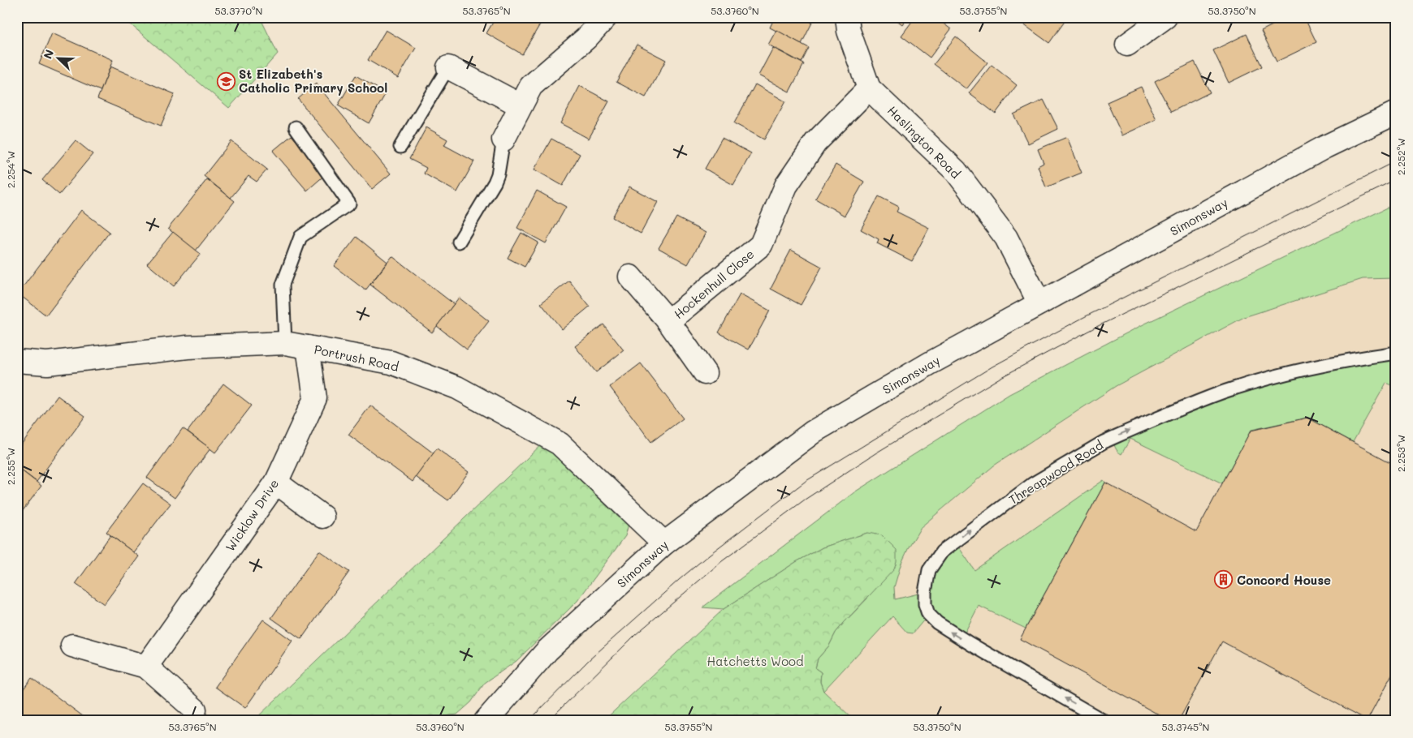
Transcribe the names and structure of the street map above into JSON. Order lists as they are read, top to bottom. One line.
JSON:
{"streets":{"street":["Haslington Road","Simonsway","Hockenhull Close","Portrush Road","Wicklow Drive"],"lane":["Threapwood Road"]},"crossings":[["Haslington Road","Simonsway"],["Haslington Road","Hockenhull Close"],["Simonsway","Portrush Road"],["Portrush Road","Wicklow Drive"]],"parks":["Hatchetts Wood"],"places":{"school or university":["St Elizabeth's Catholic Primary School"],"building":["Concord House"]},"north":"top left","coordinates":["53.3770°N","53.3765°N","53.3760°N","53.3755°N","53.3750°N","2.252°W","2.254°W","2.253°W","2.255°W","53.3745°N"]}
